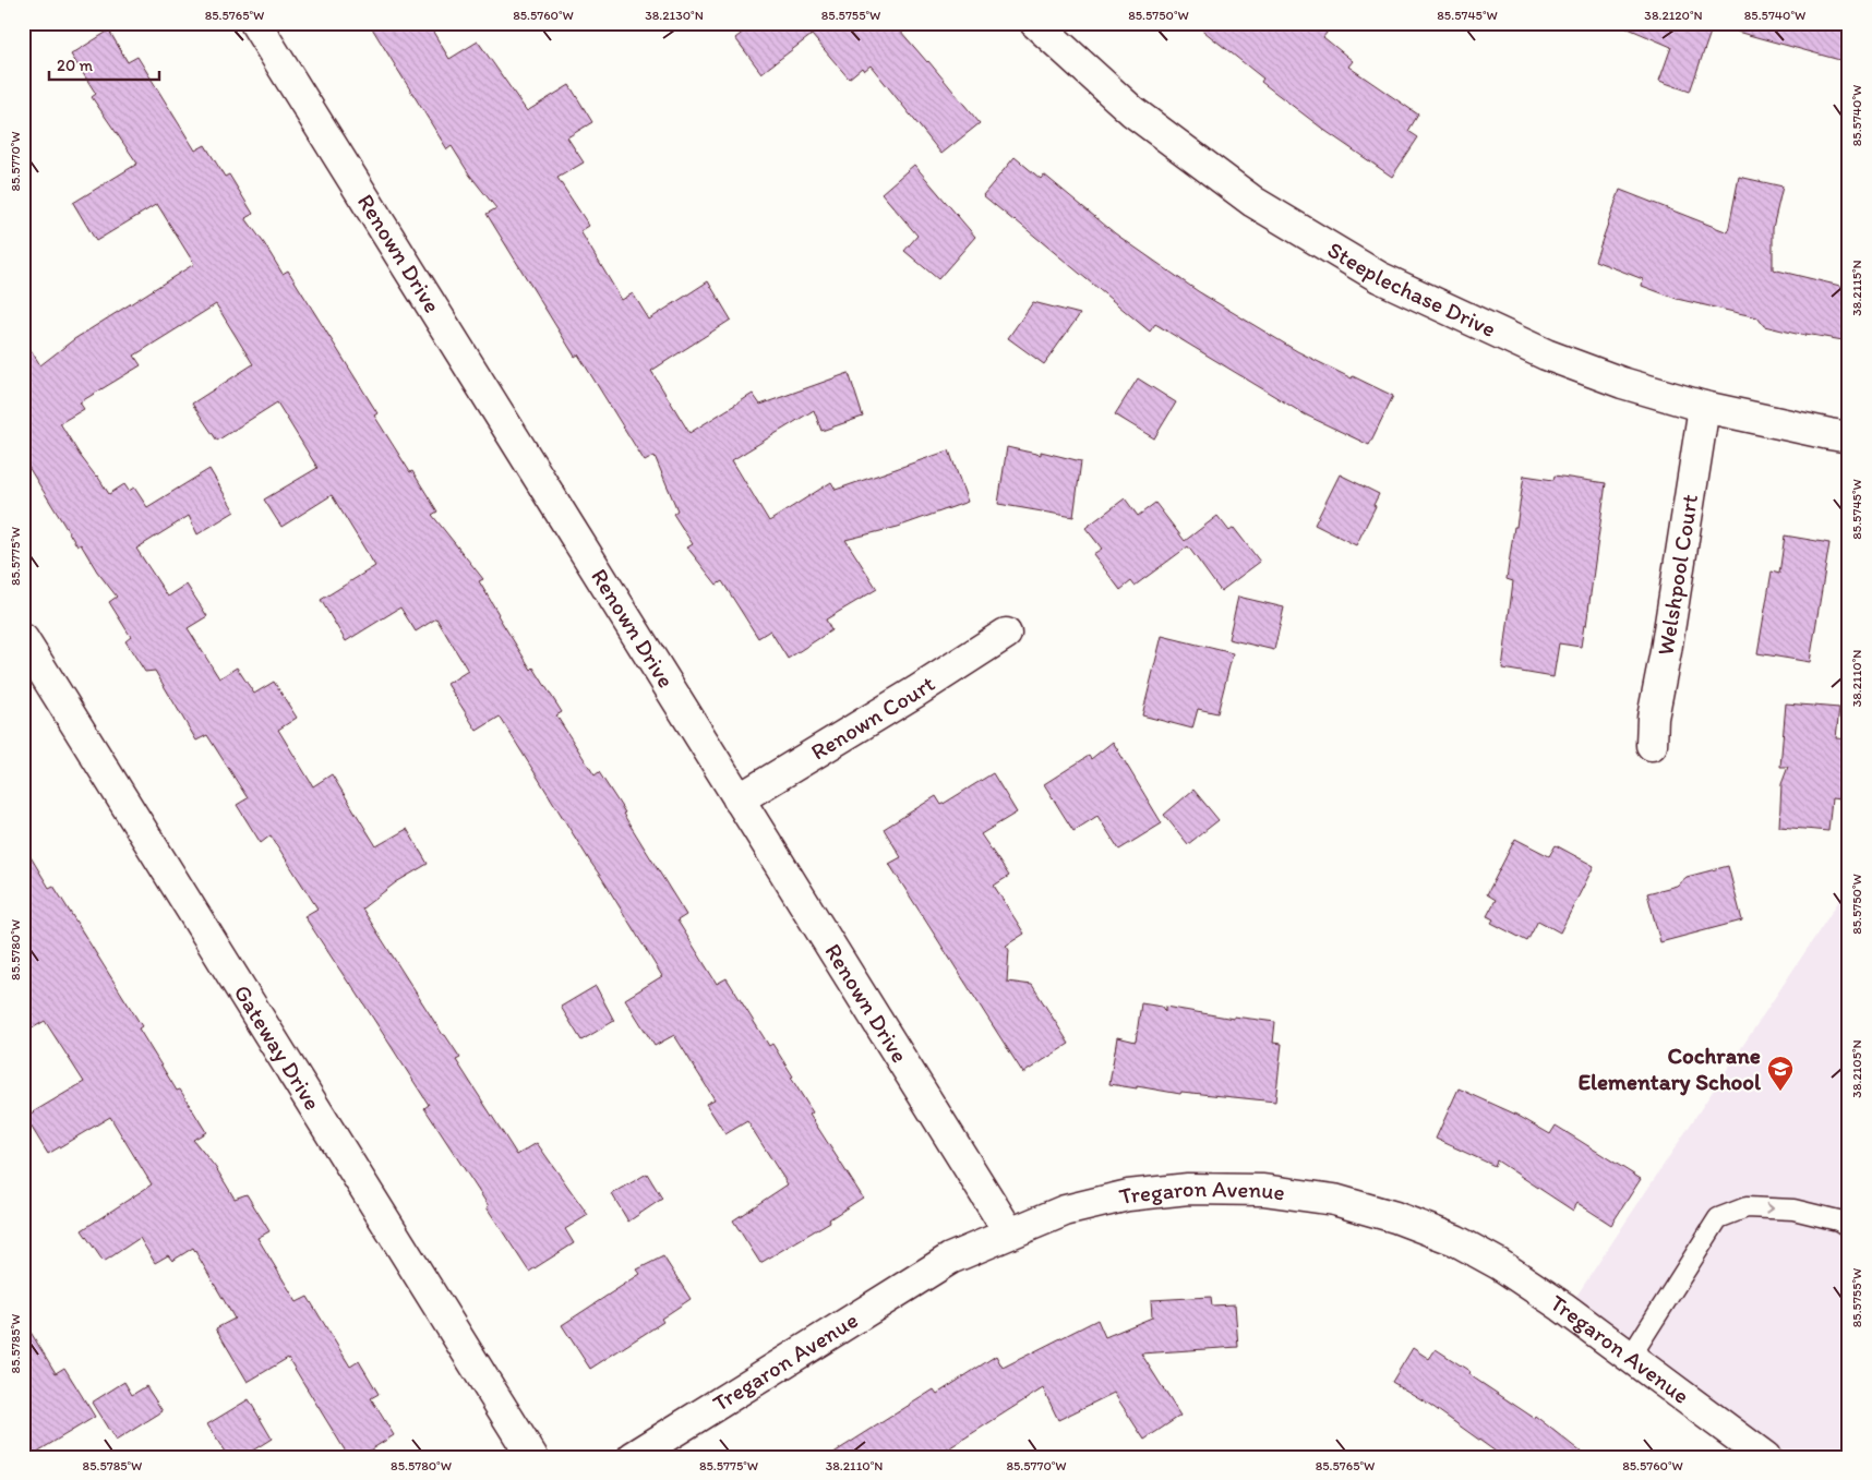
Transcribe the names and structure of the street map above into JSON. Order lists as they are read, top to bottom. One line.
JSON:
{"streets":{"street":["Renown Drive","Steeplechase Drive","Welshpool Court","Renown Court","Gateway Drive","Tregaron Avenue"]},"crossings":[["Renown Drive","Renown Court"],["Renown Drive","Tregaron Avenue"],["Steeplechase Drive","Welshpool Court"]],"places":{"school or university":["Cochrane Elementary School"]},"scale_bar":"20 m","coordinates":["85.5765°W","85.5760°W","38.2130°N","85.5755°W","85.5750°W","85.5745°W","38.2120°N","85.5740°W","85.5770°W","38.2115°N","85.5775°W","38.2110°N","85.5780°W","38.2105°N","85.5785°W"]}
